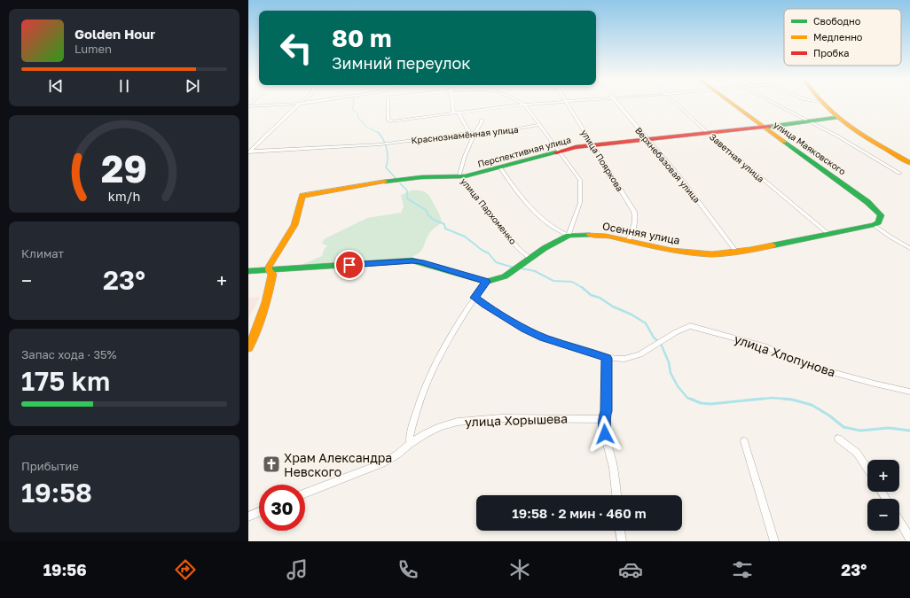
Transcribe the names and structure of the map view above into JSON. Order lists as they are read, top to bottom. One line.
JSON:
{"streets":{"street":["Краснознамённая улица","улица Маяковского","Перспективная улица","Заветная улица","улица Пояркова","Верхнебазовая улица","улица Пархоменко","Осенняя улица","улица Хлопунова","улица Хорышева"]},"crossings":[["Краснознамённая улица","улица Пархоменко"],["улица Маяковского","Перспективная улица"],["улица Маяковского","Осенняя улица"],["Перспективная улица","Заветная улица"],["Перспективная улица","улица Пояркова"],["Перспективная улица","Верхнебазовая улица"],["Перспективная улица","улица Пархоменко"],["Заветная улица","Осенняя улица"],["улица Пояркова","Осенняя улица"],["Верхнебазовая улица","Осенняя улица"],["улица Пархоменко","Осенняя улица"]],"places":{"church":["Храм Александра Невского"]},"legend":["Свободно","Медленно","Пробка"],"page":{"turn":["80 m","Зимний переулок"],"song":["Golden Hour","Lumen"],"tile":["Климат",["Запас хода · 35%","175 km"],["Прибытие","19:58"]],"heat":["−","23°","+"],"map_buttons":["+","−"],"limit":"30","trip":"19:58 · 2 мин · 460 m","tabs":["19:56","23°"],"gauge":["29","km/h"]}}
